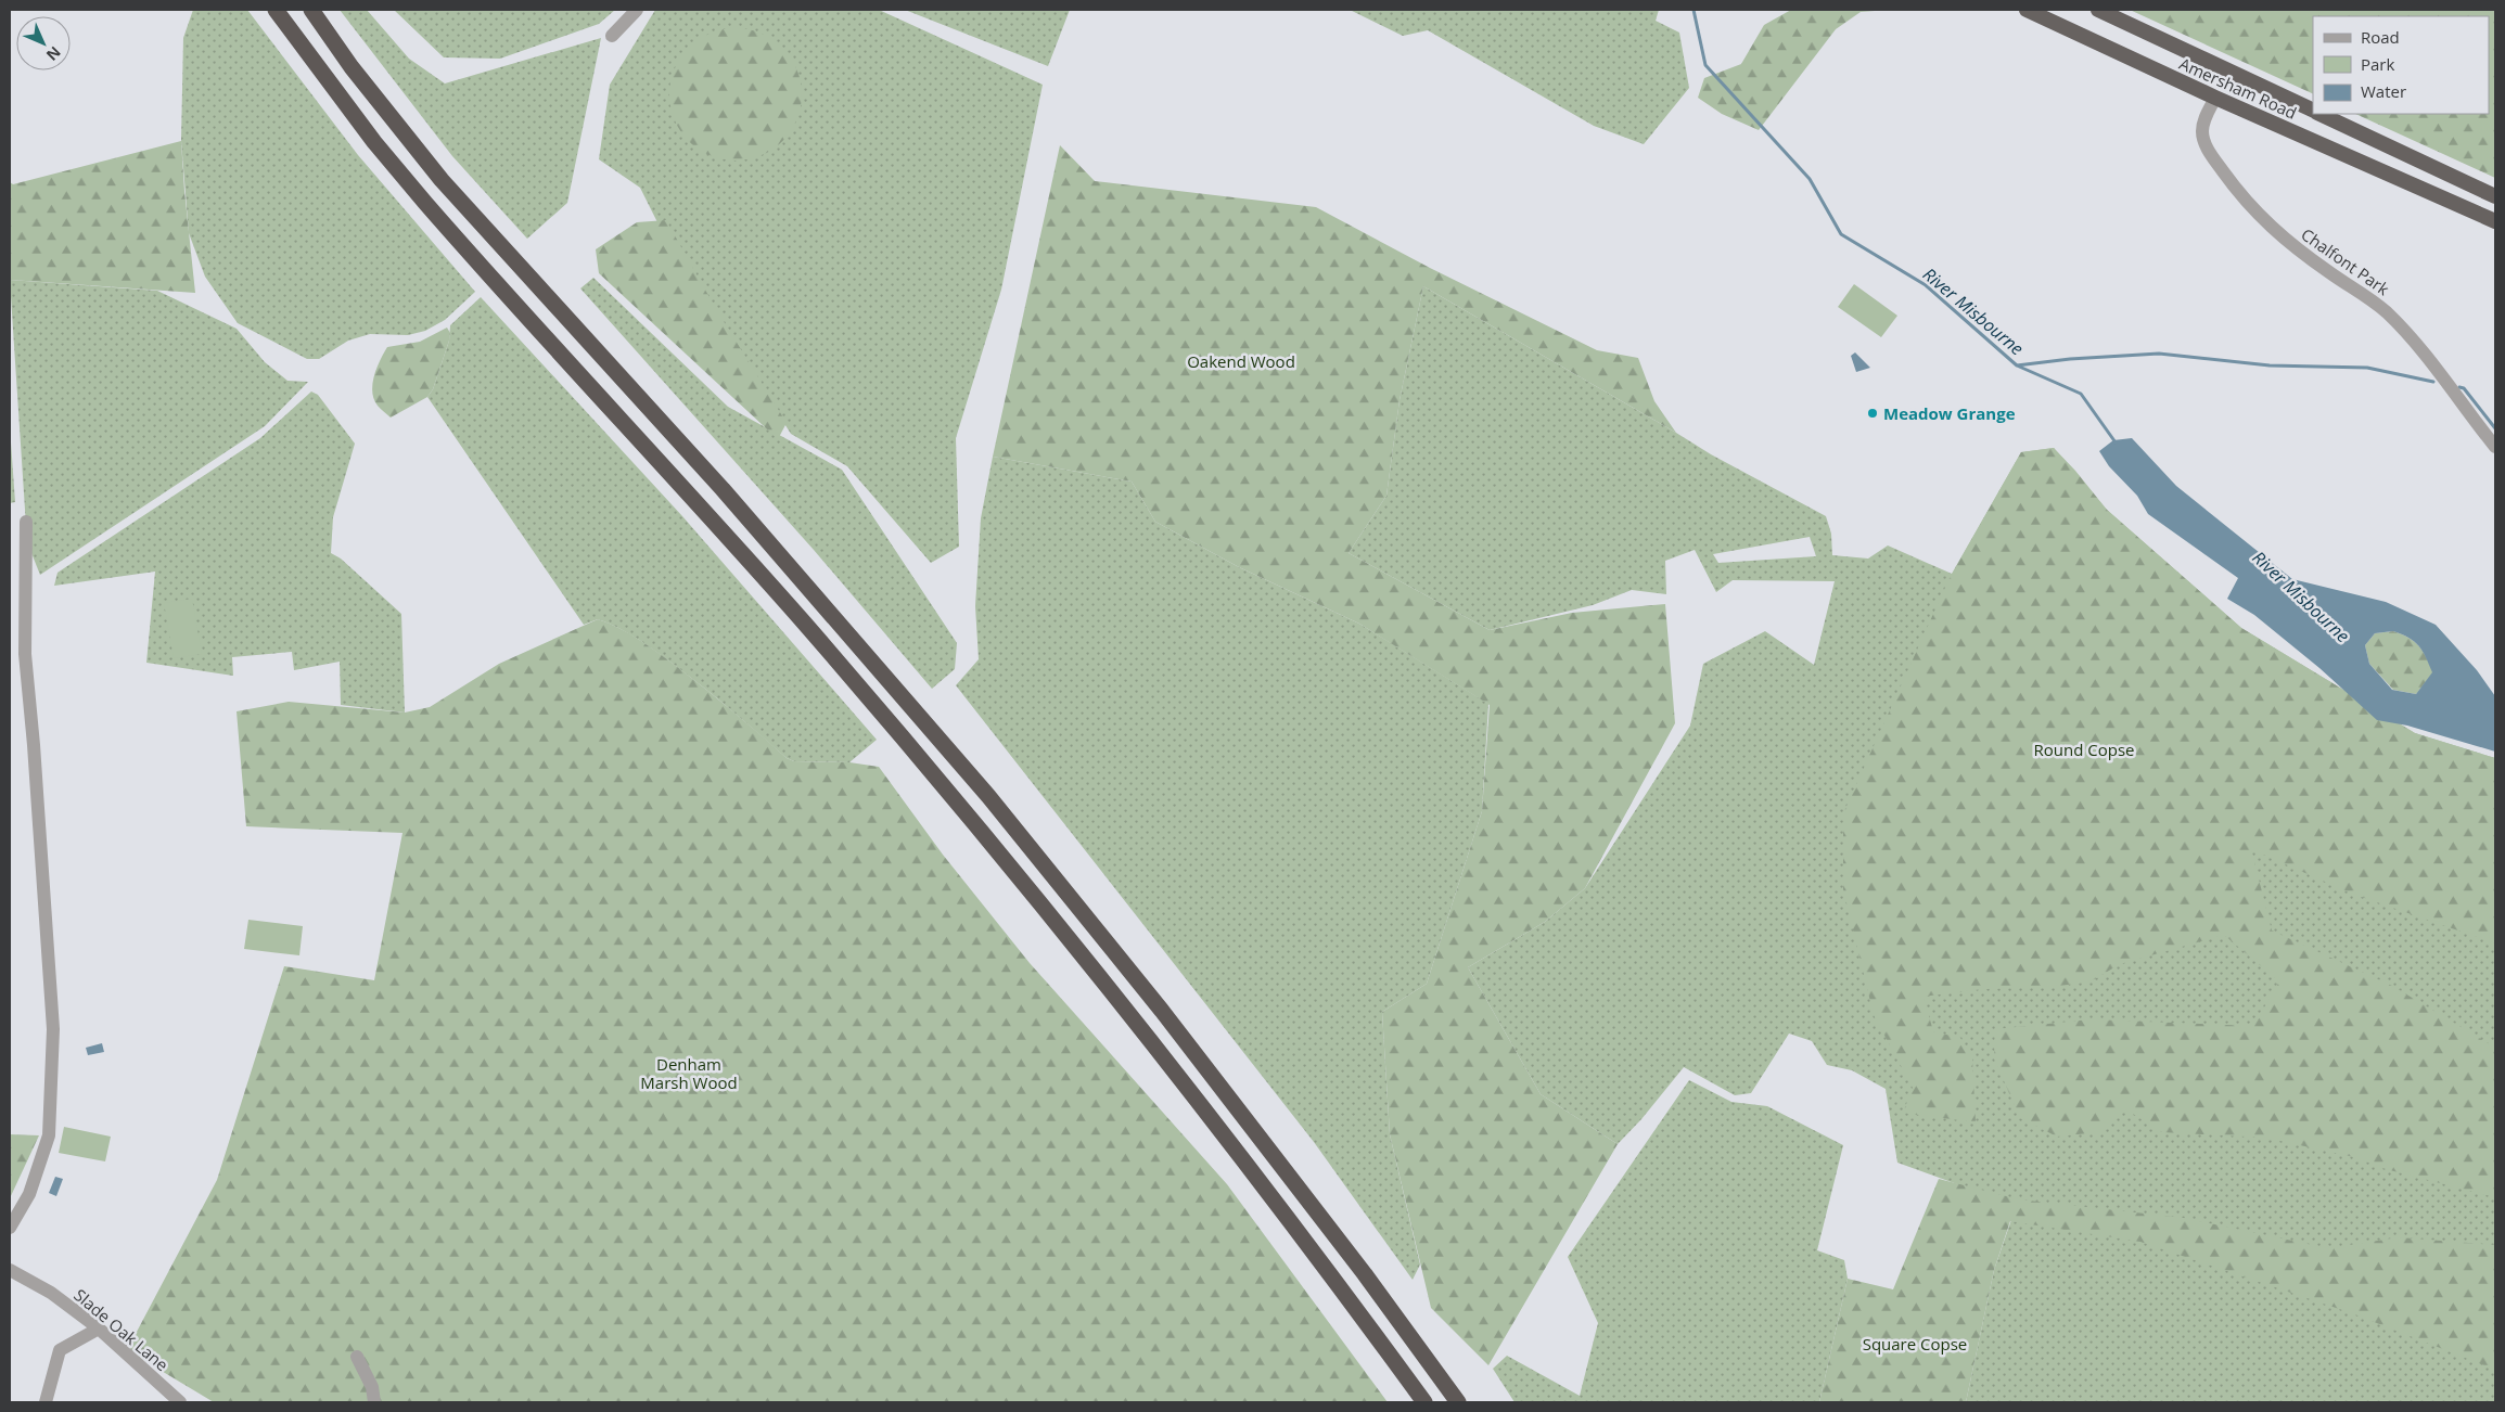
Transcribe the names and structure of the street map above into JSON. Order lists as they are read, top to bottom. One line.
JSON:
{"streets":{"highway":["Amersham Road"],"street":["Chalfont Park","Slade Oak Lane"]},"crossings":[["Amersham Road","Chalfont Park"]],"water":["River Misbourne"],"parks":["Oakend Wood","Round Copse","Denham Marsh Wood","Square Copse"],"places":["Meadow Grange"],"legend":["Road","Park","Water"],"north":"bottom right"}
